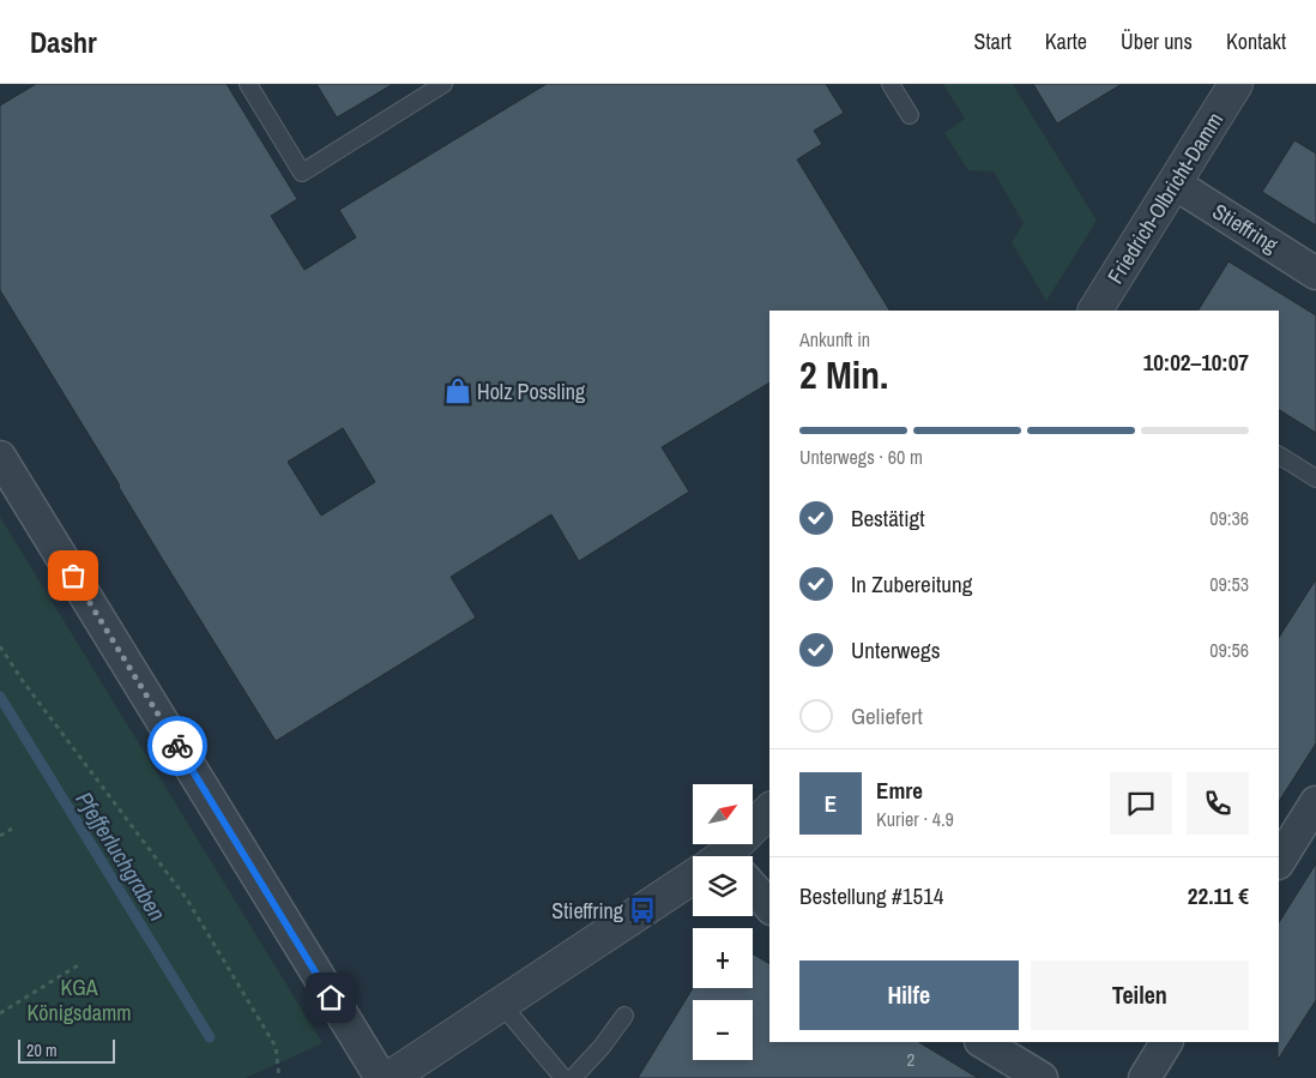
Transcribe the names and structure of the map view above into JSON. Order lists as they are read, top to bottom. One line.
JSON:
{"streets":{"street":["Friedrich-Olbricht-Damm","Stieffring"]},"crossings":[["Friedrich-Olbricht-Damm","Stieffring"]],"water":["Pfefferluchgraben"],"parks":["KGA Königsdamm"],"places":{"shop":["Holz Possling"],"bus stop":["Stieffring"]},"house_numbers":["2"],"scale_bar":"20 m","north":"top right","page":{"header":"Dashr","nav":["Start","Karte","Über uns","Kontakt"],"heading":["2 Min.","Ankunft in","10:02–10:07"],"panel":["Emre","Kurier · 4.9","Bestellung #1514","22.11 €"],"bar":"Unterwegs · 60 m","list":[["Bestätigt","09:36"],["In Zubereitung","09:53"],["Unterwegs","09:56"],"Geliefert"],"round":"E","map_buttons":["+","−"],"buttons":["Hilfe","Teilen"],"scale":"20 m"}}
